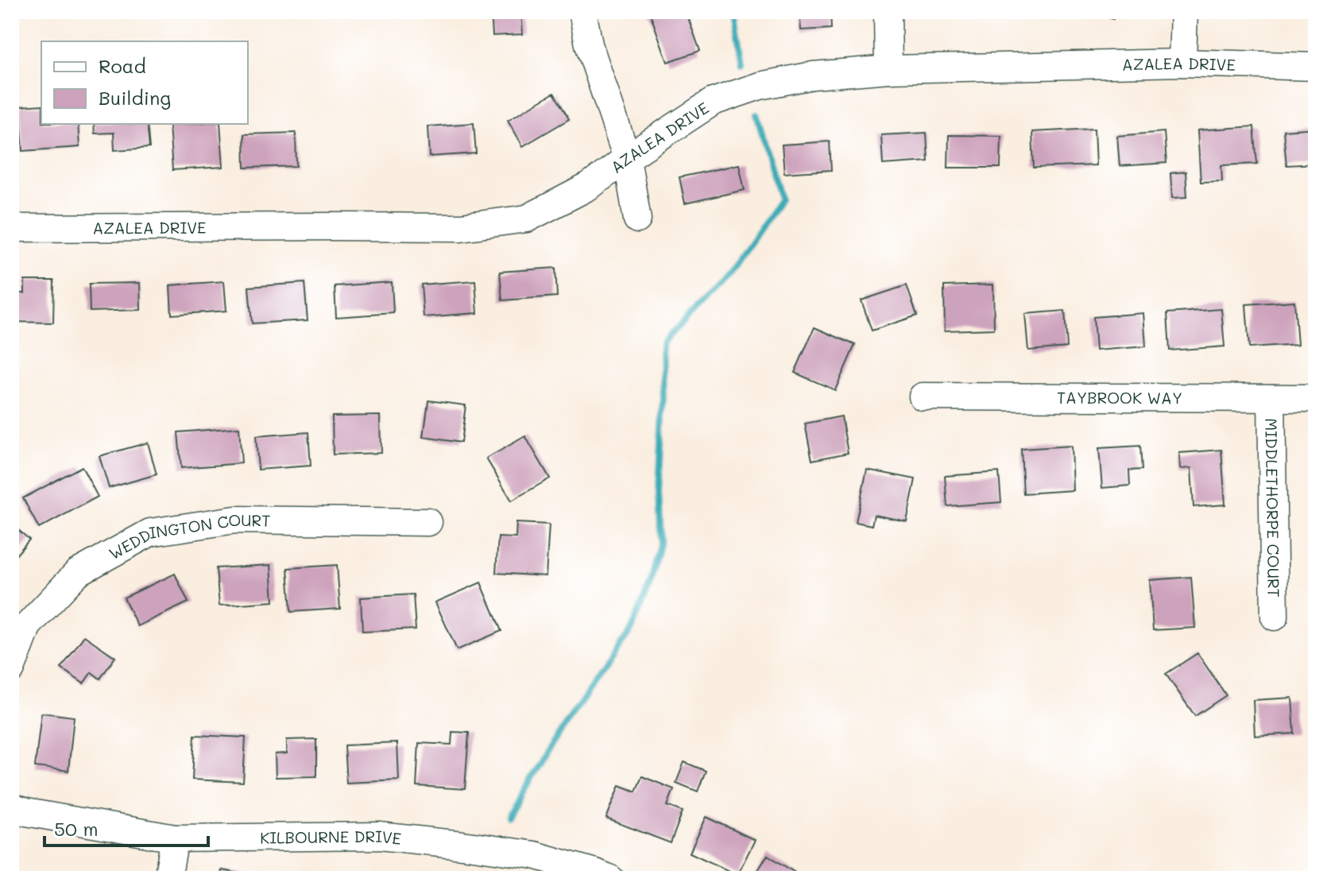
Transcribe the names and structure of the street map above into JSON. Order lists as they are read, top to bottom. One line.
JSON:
{"streets":{"street":["AZALEA DRIVE","TAYBROOK WAY","MIDDLETHORPE COURT","WEDDINGTON COURT","KILBOURNE DRIVE"]},"crossings":[["TAYBROOK WAY","MIDDLETHORPE COURT"]],"legend":["Road","Building"],"scale_bar":"50 m"}
